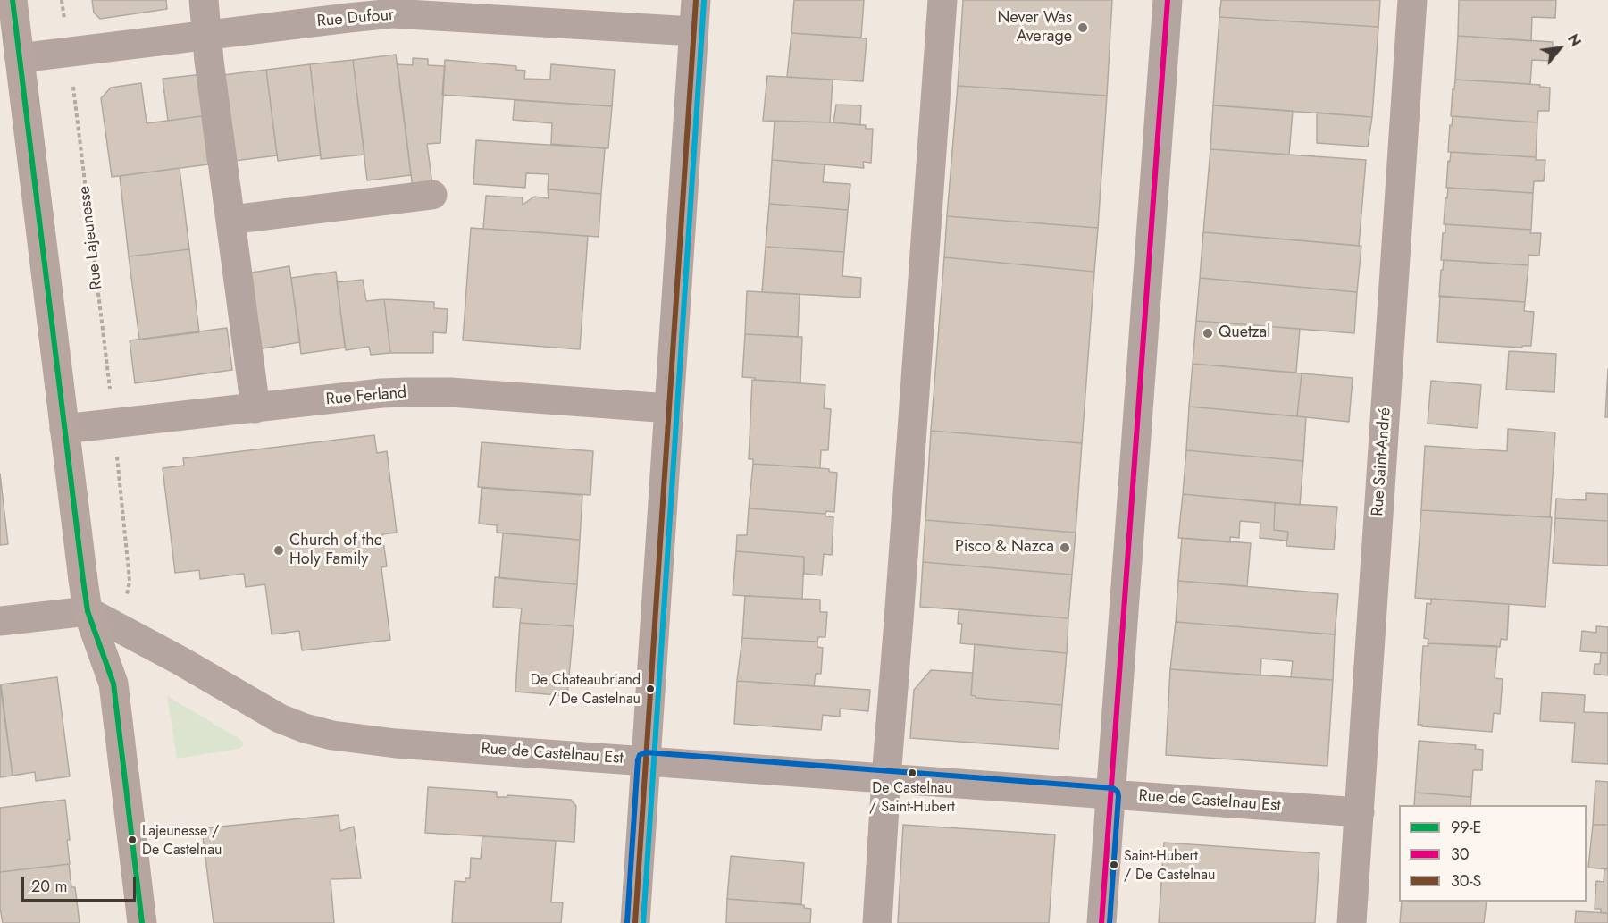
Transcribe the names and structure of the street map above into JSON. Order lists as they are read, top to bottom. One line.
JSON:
{"streets":{"street":["Rue Dufour","Rue Ferland","Rue Saint-André","Rue de Castelnau Est"],"path":["Rue Lajeunesse"]},"crossings":[["Rue Saint-André","Rue de Castelnau Est"]],"places":["Never Was Average","Quetzal","Pisco & Nazca","Church of the Holy Family","De Chateaubriand / De Castelnau","De Castelnau / Saint-Hubert","Lajeunesse / De Castelnau","Saint-Hubert / De Castelnau"],"lines":["transit line 99-E","transit line 30","transit line 30-S"],"legend":["99-E","30","30-S"],"scale_bar":"20 m","north":"top right"}
